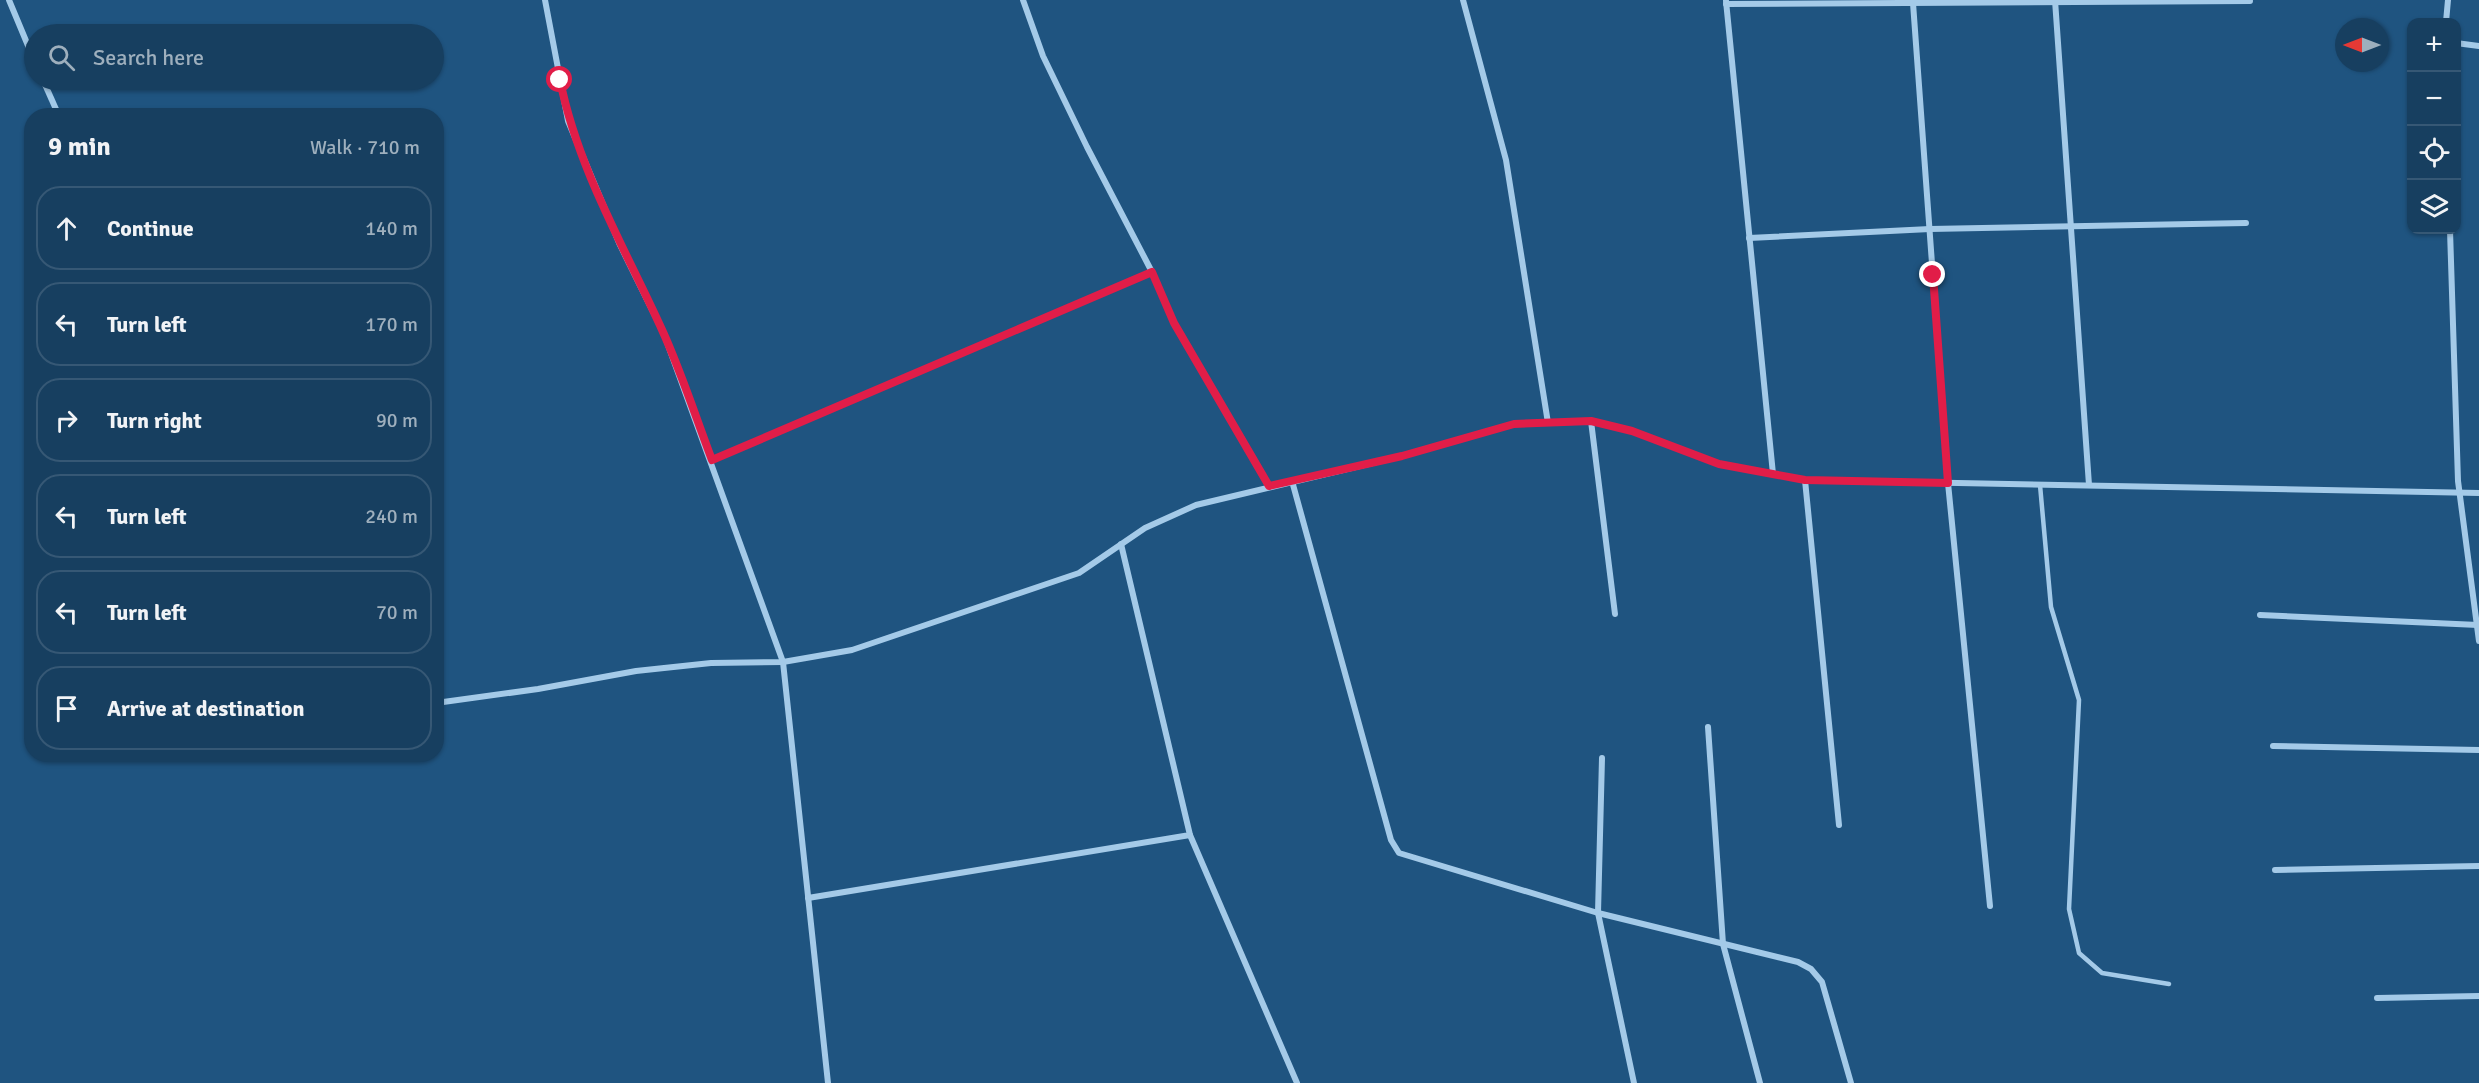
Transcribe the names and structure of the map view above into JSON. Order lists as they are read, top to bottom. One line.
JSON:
{"north":"left","page":{"map_buttons":["+","−"],"search":"Search here","heading":["9 min","Walk · 710 m"],"list":[["Continue","140 m"],["Turn left","170 m"],["Turn right","90 m"],["Turn left","240 m"],["Turn left","70 m"],"Arrive at destination"]}}
